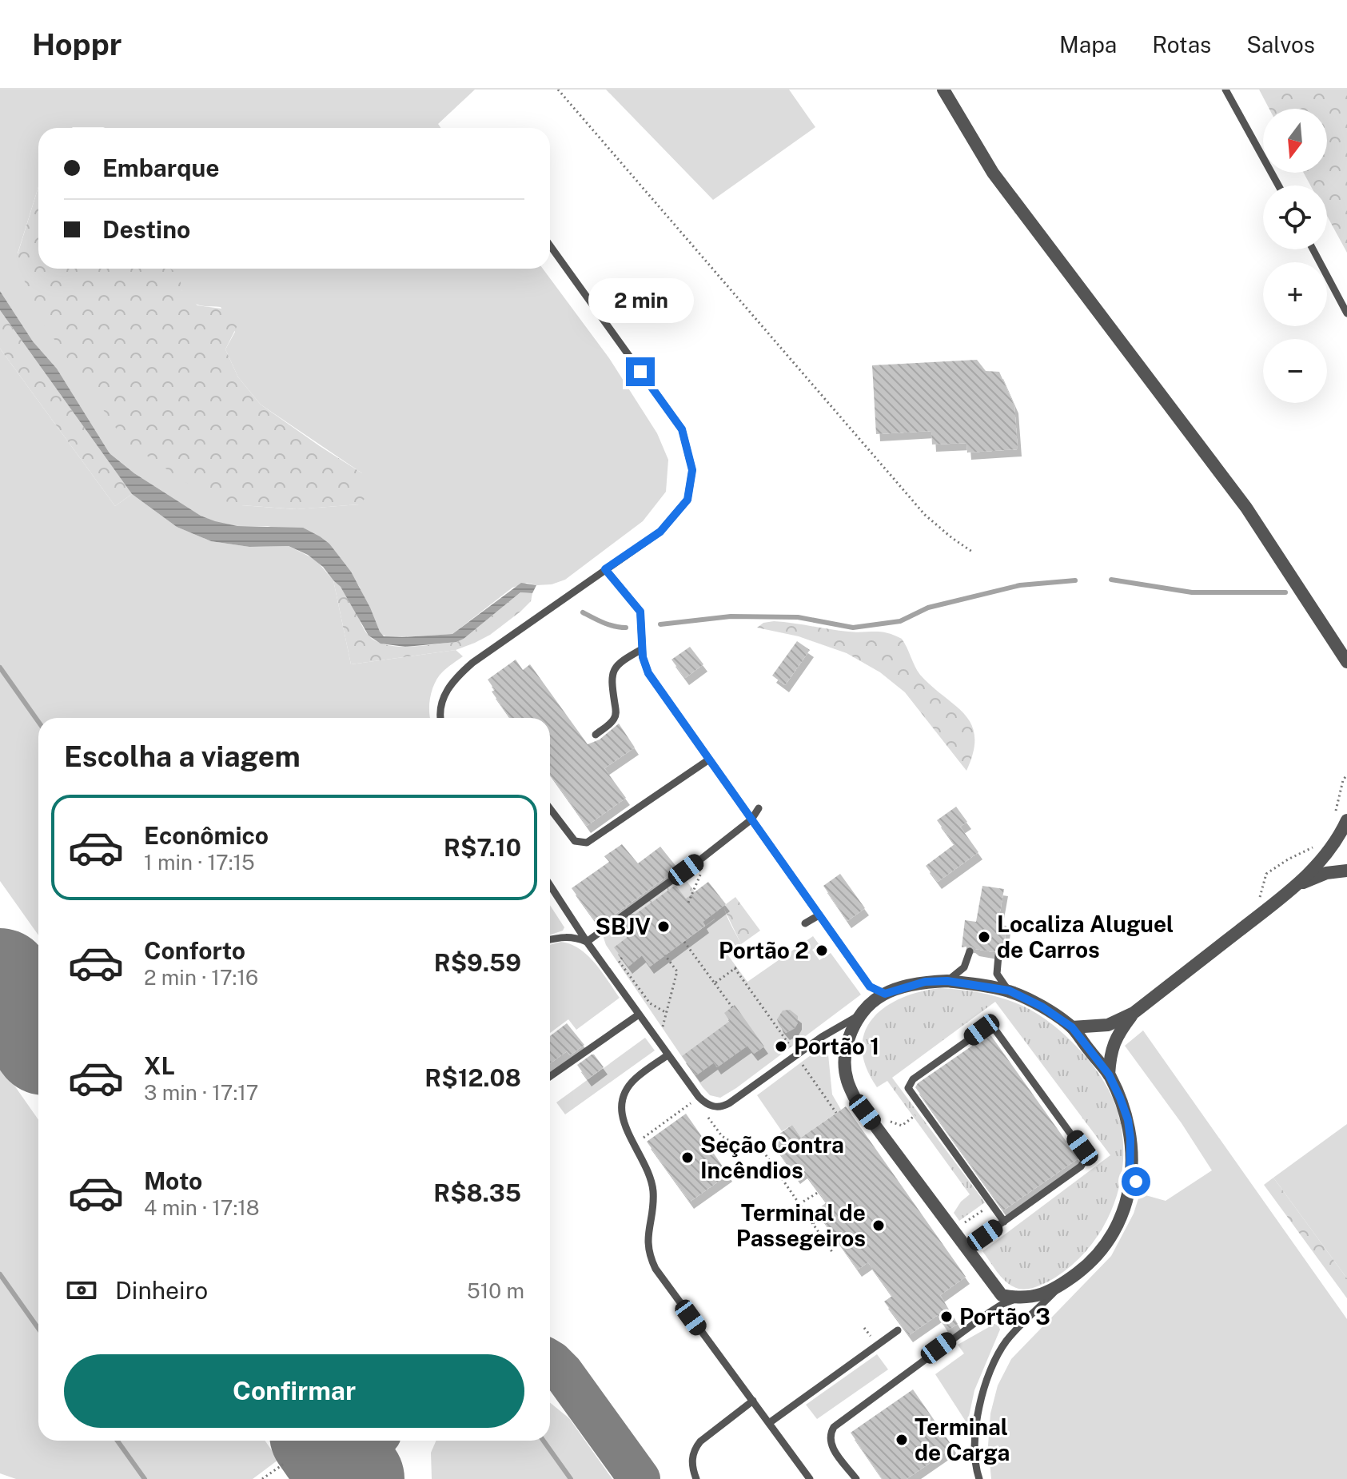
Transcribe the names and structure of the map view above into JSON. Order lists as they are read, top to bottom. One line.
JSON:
{"places":["SBJV","Localiza Aluguel de Carros","Portão 2","Portão 1","Seção Contra Incêndios","Terminal de Passegeiros","Portão 3","Terminal de Carga"],"north":"bottom","page":{"header":"Hoppr","nav":["Mapa","Rotas","Salvos"],"map_buttons":["+","−"],"banner":["Embarque","Destino"],"bubble":"2 min","heading":"Escolha a viagem","list":[{"name":"Econômico","note":"1 min · 17:15","value":"R$7.10"},{"name":"Conforto","note":"2 min · 17:16","value":"R$9.59"},{"name":"XL","note":"3 min · 17:17","value":"R$12.08"},{"name":"Moto","note":"4 min · 17:18","value":"R$8.35"}],"pay":["Dinheiro","510 m"],"buttons":"Confirmar"}}
